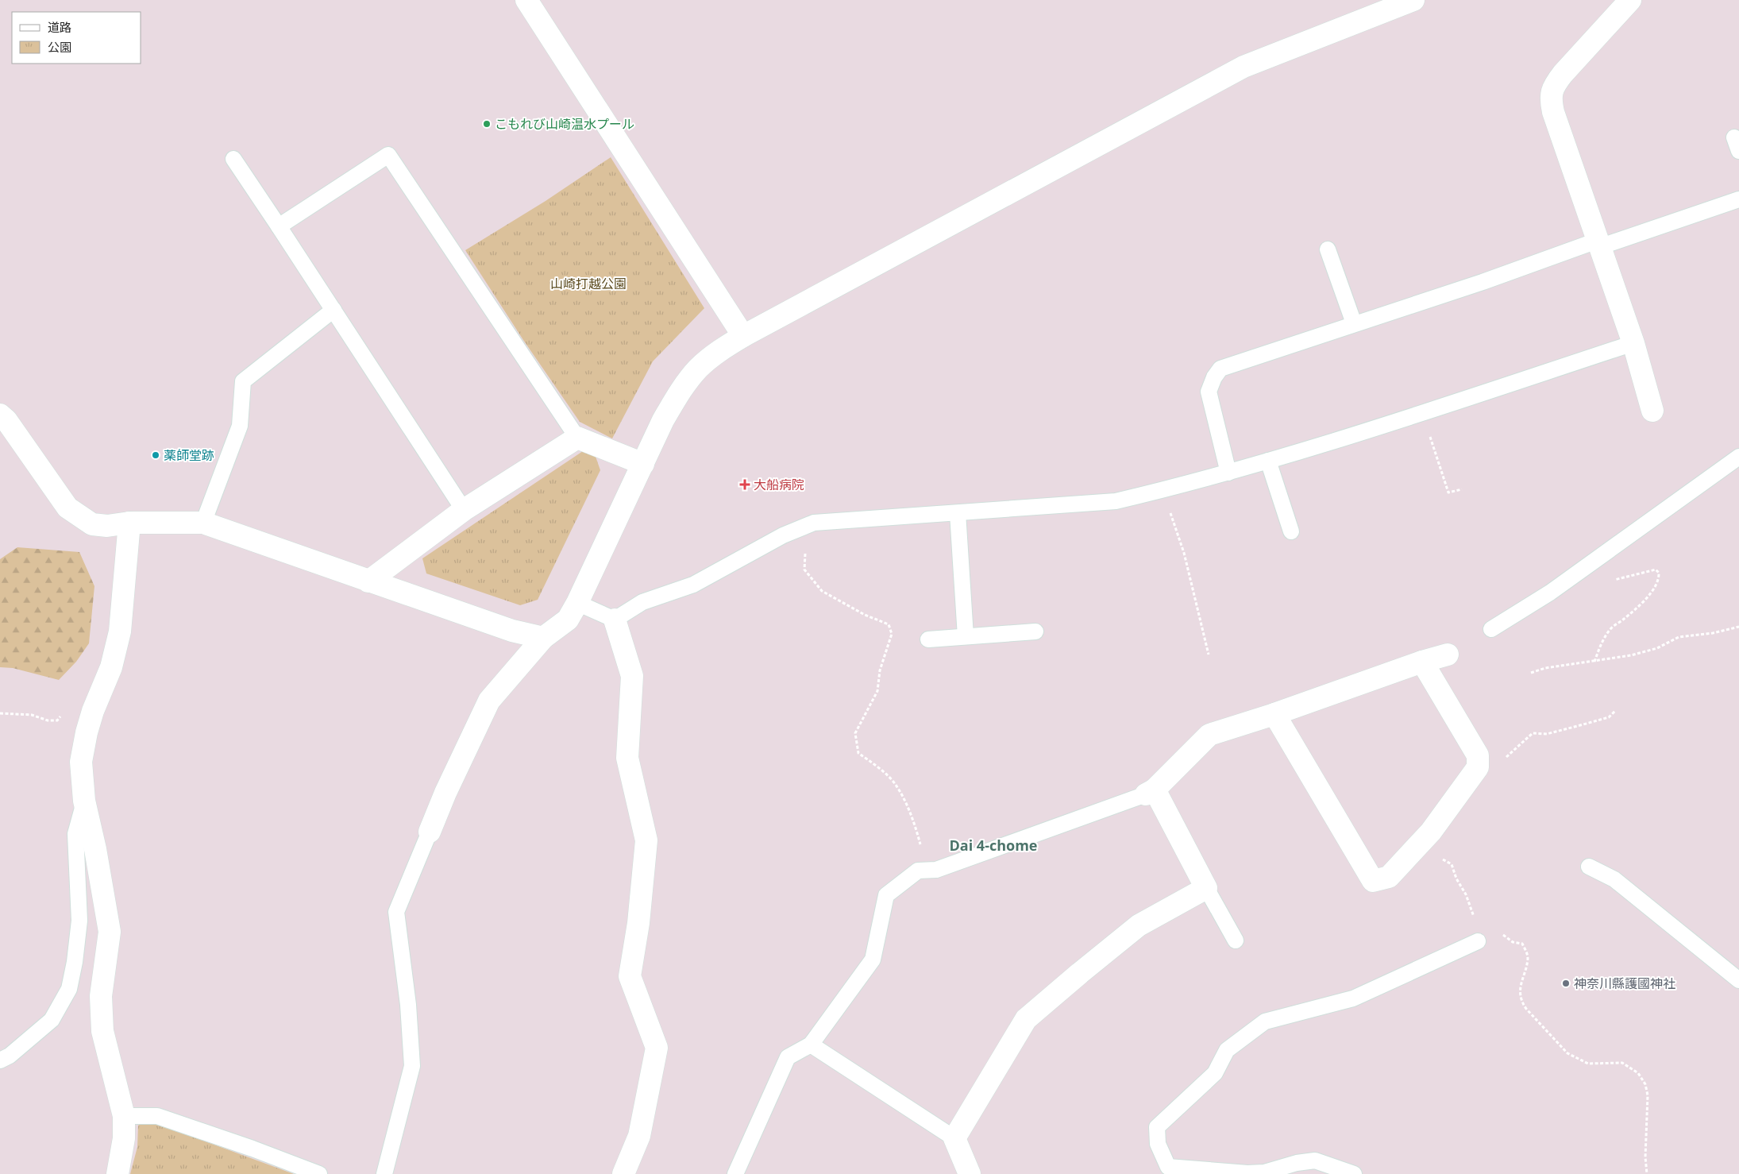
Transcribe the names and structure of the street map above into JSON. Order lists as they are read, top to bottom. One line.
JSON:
{"districts":["Dai 4-chome"],"parks":["山崎打越公園"],"places":{"other":["こもれび山崎温水プール","薬師堂跡","神奈川縣護國神社"],"health":["大船病院"]},"legend":["道路","公園"]}
